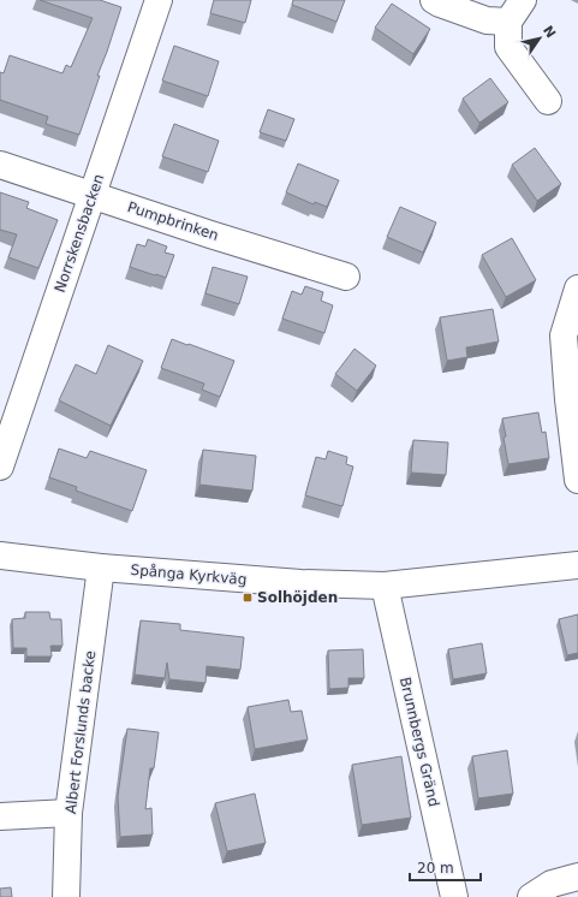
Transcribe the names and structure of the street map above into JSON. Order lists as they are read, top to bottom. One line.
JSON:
{"streets":{"street":["Pumpbrinken","Norrskensbacken","Spånga Kyrkväg","Albert Forslunds backe","Brunnbergs Gränd"]},"crossings":[["Pumpbrinken","Norrskensbacken"],["Spånga Kyrkväg","Albert Forslunds backe"],["Spånga Kyrkväg","Brunnbergs Gränd"]],"places":{"transit":["Solhöjden"]},"scale_bar":"20 m","north":"top right"}
